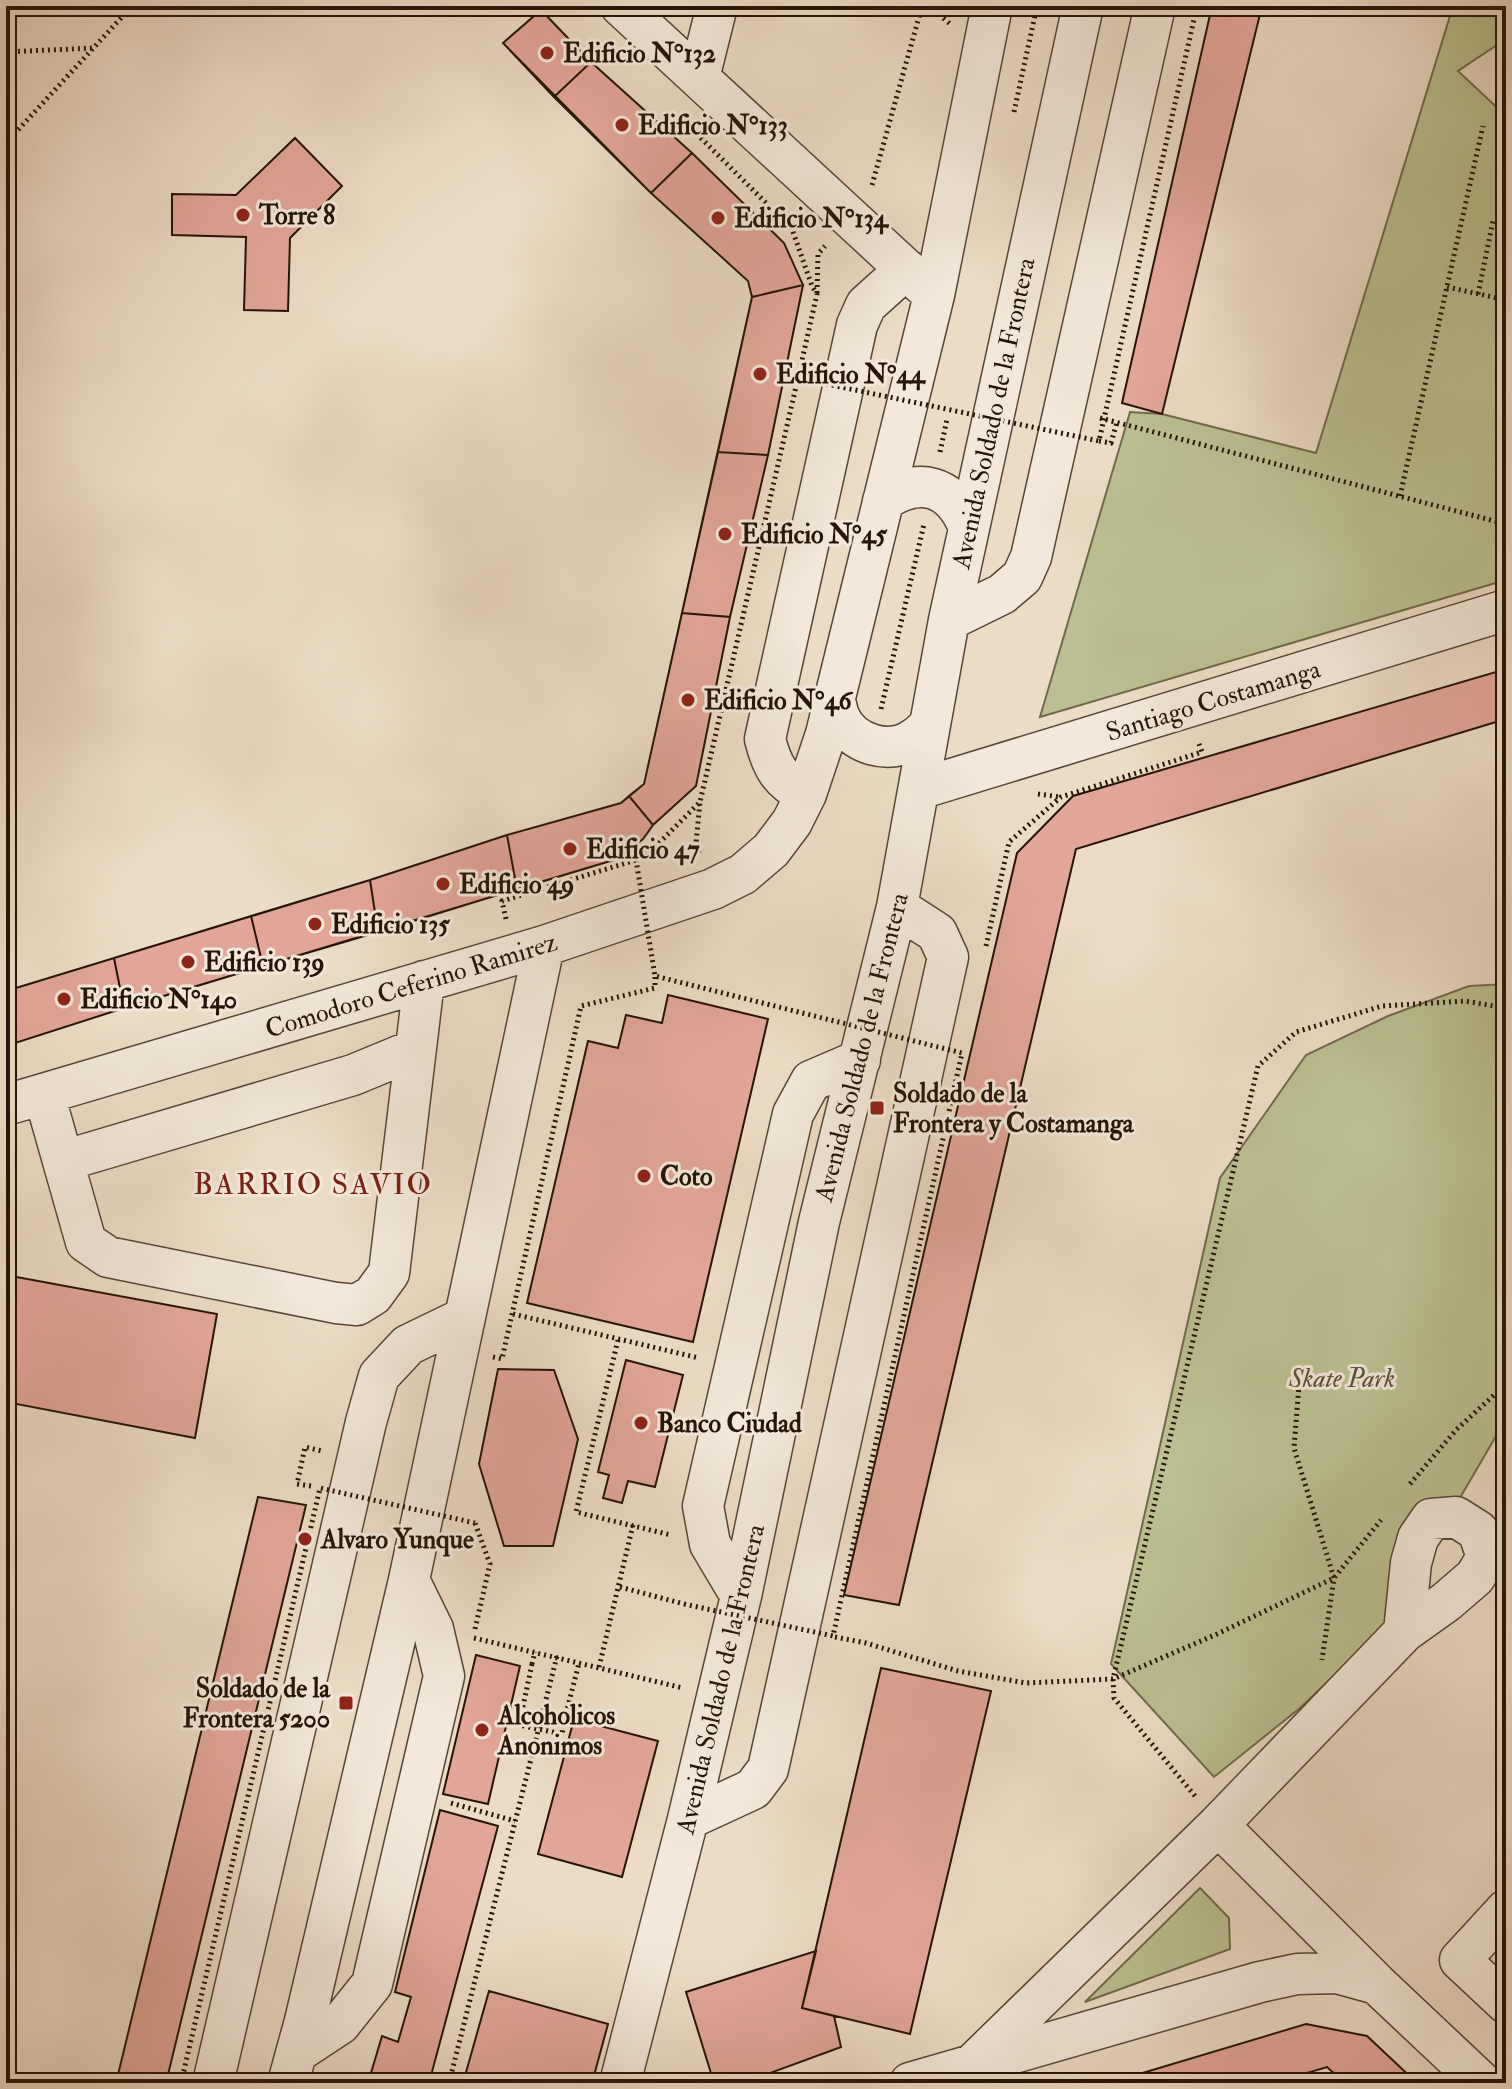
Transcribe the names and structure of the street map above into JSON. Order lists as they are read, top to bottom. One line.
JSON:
{"streets":{"street":["Avenida Soldado de la Frontera","Santiago Costamanga","Comodoro Ceferino Ramirez"]},"crossings":[["Avenida Soldado de la Frontera","Santiago Costamanga"]],"districts":["BARRIO SAVIO"],"parks":["Skate Park"],"places":{"other":["Edificio N°132","Edificio N°133","Torre 8","Edificio N°134","Edificio N°44","Edificio N°45","Edificio N°46","Edificio 47","Edificio 49","Edificio 135","Edificio 139","Edificio N°140","Coto","Banco Ciudad","Alvaro Yunque","Alcoholicos Anonimos"],"transit":["Soldado de la Frontera y Costamanga","Soldado de la Frontera 5200"]}}
